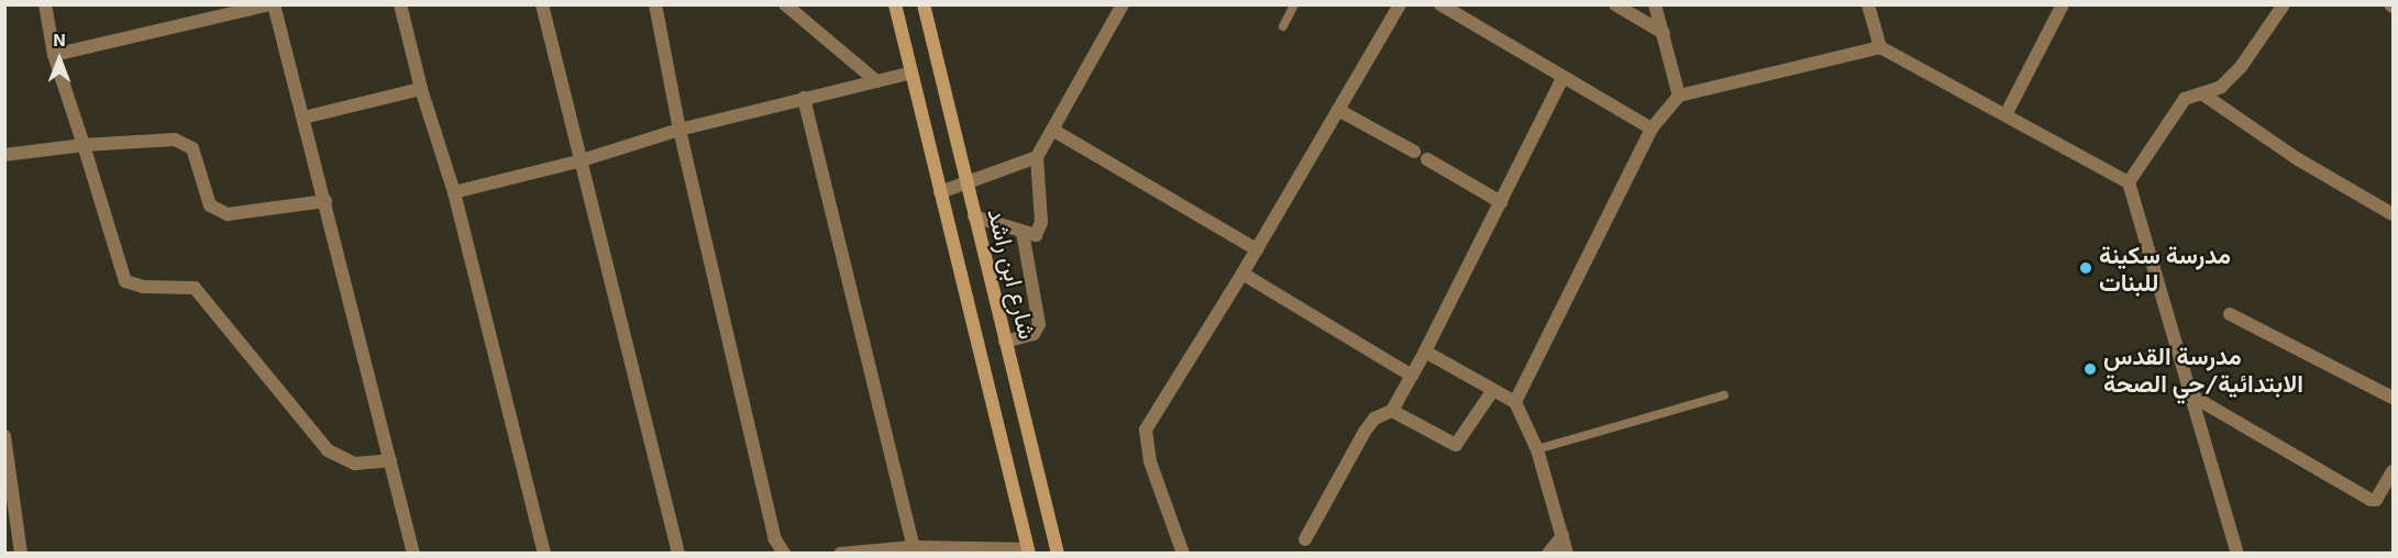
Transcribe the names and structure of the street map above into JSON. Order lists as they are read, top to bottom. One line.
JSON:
{"streets":{"main road":["شارع ابن راشد"]},"places":["مدرسة سكينة للبنات","مدرسة القدس الابتدائية/حي الصحة"],"north":"top"}
